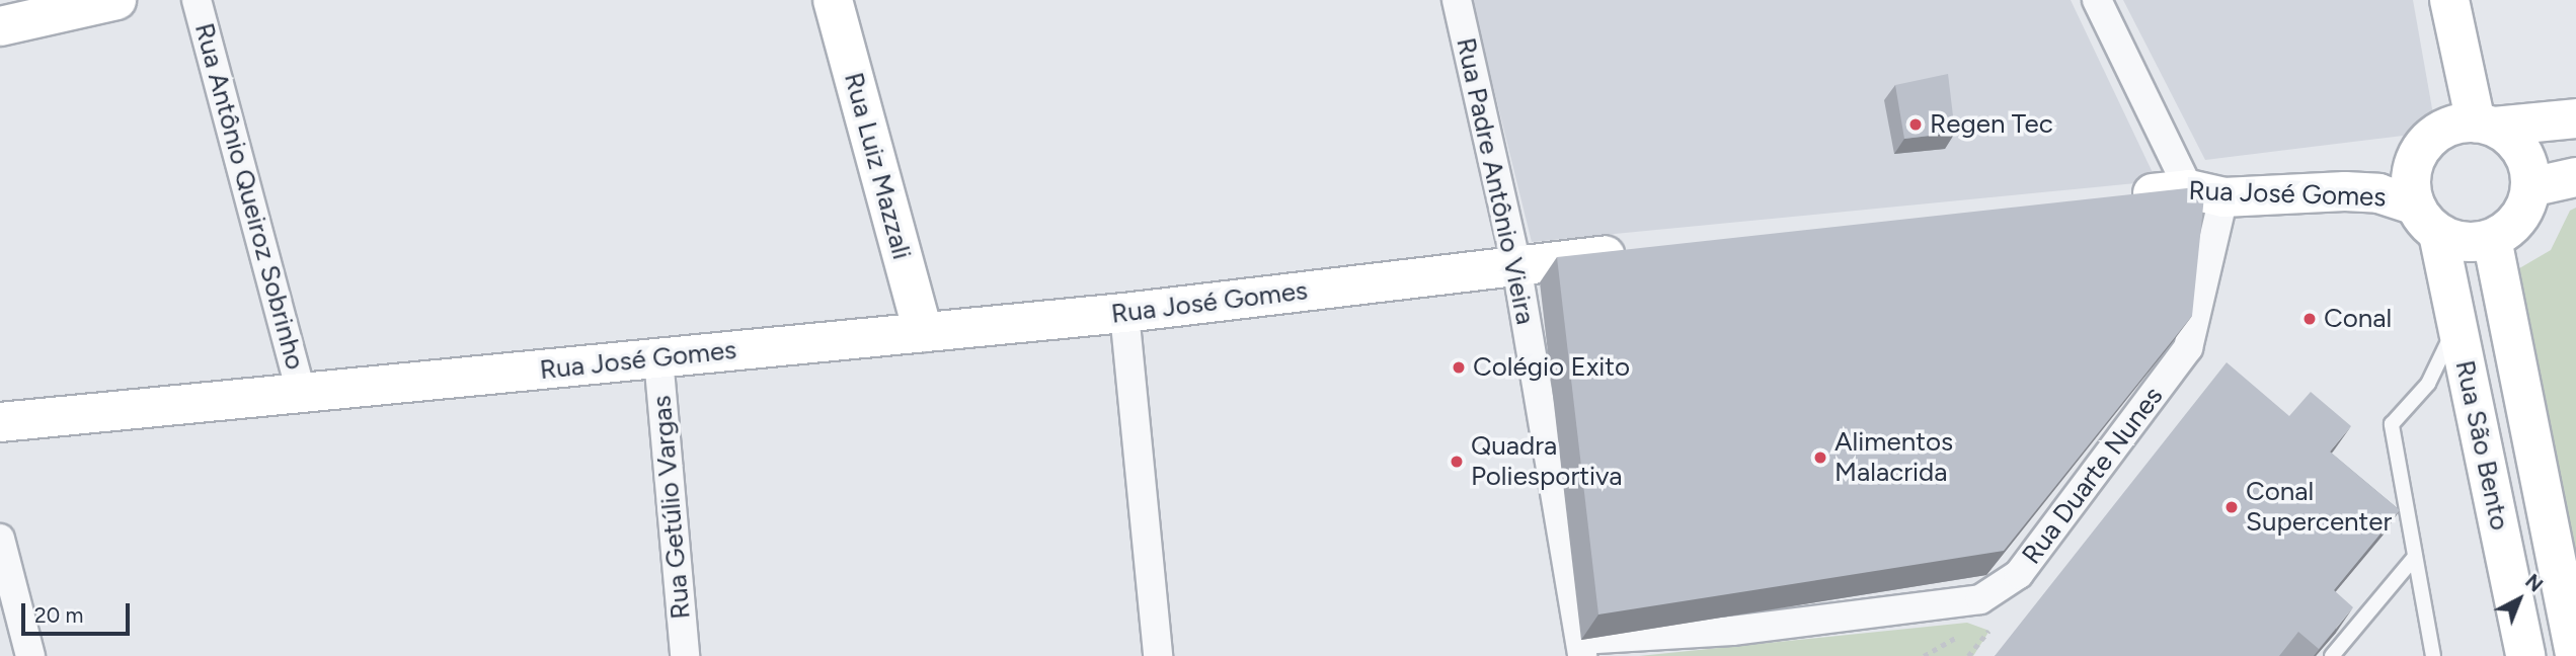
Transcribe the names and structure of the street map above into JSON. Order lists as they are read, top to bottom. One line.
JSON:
{"streets":{"main road":["Rua Luiz Mazzali","Rua José Gomes","Rua São Bento"],"street":["Rua Padre Antônio Vieira","Rua Antônio Queiroz Sobrinho","Rua Duarte Nunes","Rua Getúlio Vargas"]},"crossings":[["Rua Luiz Mazzali","Rua José Gomes"],["Rua Padre Antônio Vieira","Rua José Gomes"],["Rua Padre Antônio Vieira","Rua Duarte Nunes"],["Rua José Gomes","Rua Antônio Queiroz Sobrinho"],["Rua José Gomes","Rua São Bento"],["Rua José Gomes","Rua Duarte Nunes"],["Rua José Gomes","Rua Getúlio Vargas"]],"places":["Regen Tec","Conal","Colégio Exito","Alimentos Malacrida","Quadra Poliesportiva","Conal Supercenter"],"scale_bar":"20 m","north":"top right"}
